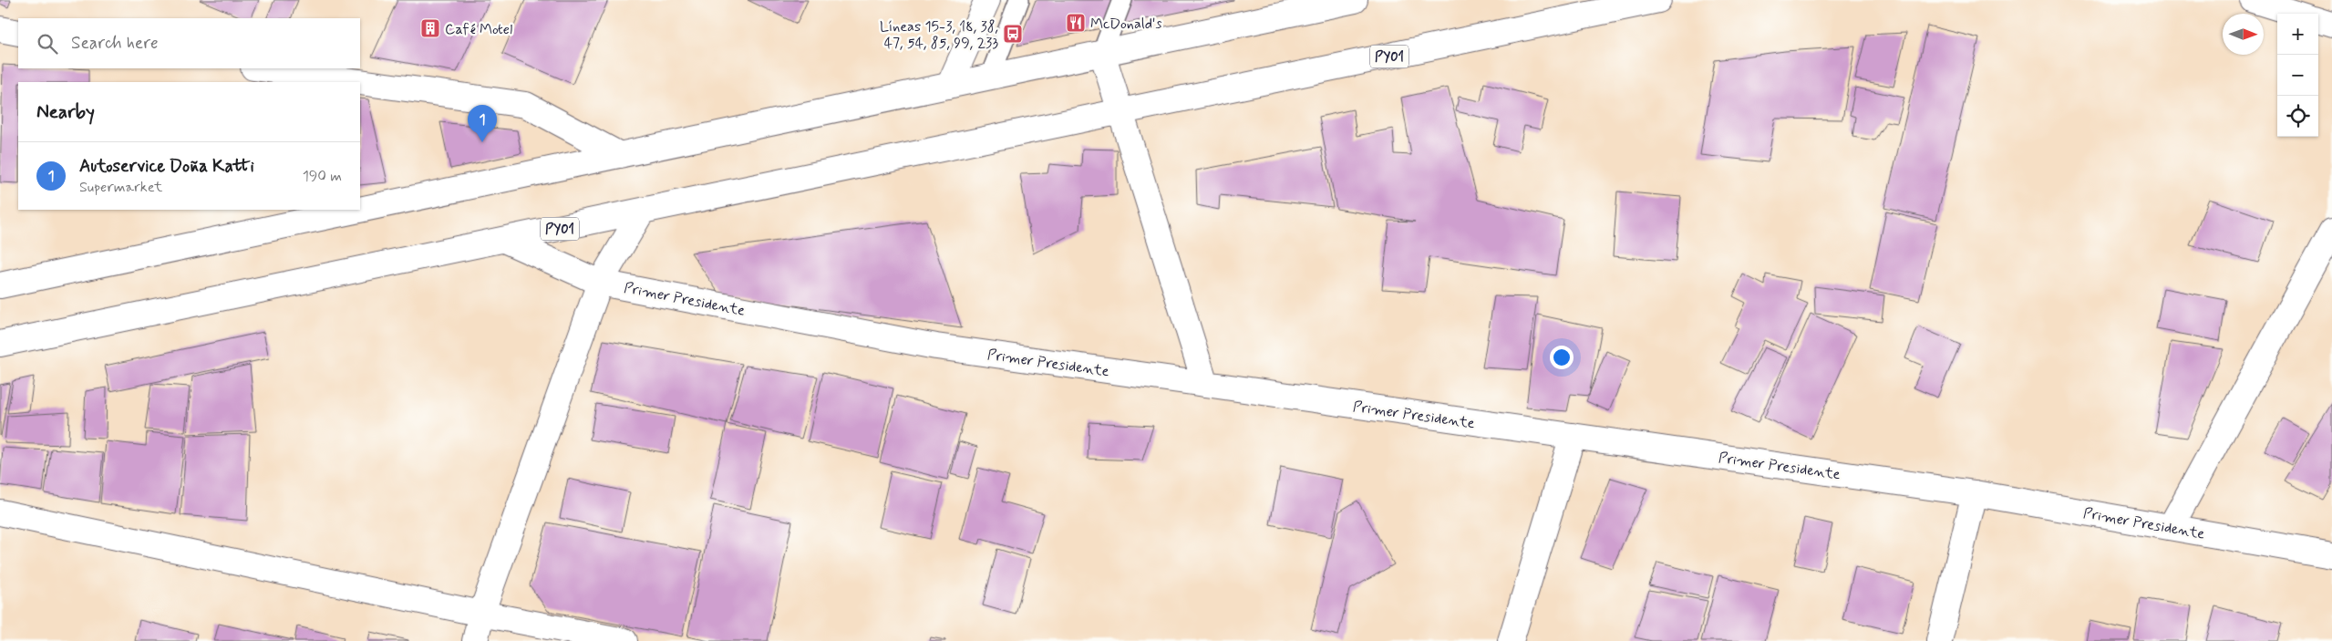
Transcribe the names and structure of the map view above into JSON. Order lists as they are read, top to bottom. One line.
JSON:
{"streets":{"main road":["PY01","Primer Presidente"]},"crossings":[["PY01","Primer Presidente"]],"places":{"restaurant":["McDonald's"],"building":["Café Motel"],"bus stop":["Líneas 15-3, 18, 38, 47, 54, 85, 99, 233"]},"north":"right","page":{"map_buttons":["+","−"],"search":"Search here","heading":"Nearby","pins":"1","list":[{"mark":"1","name":"Autoservice Doña Katti","note":"Supermarket","value":"190 m"}]}}
